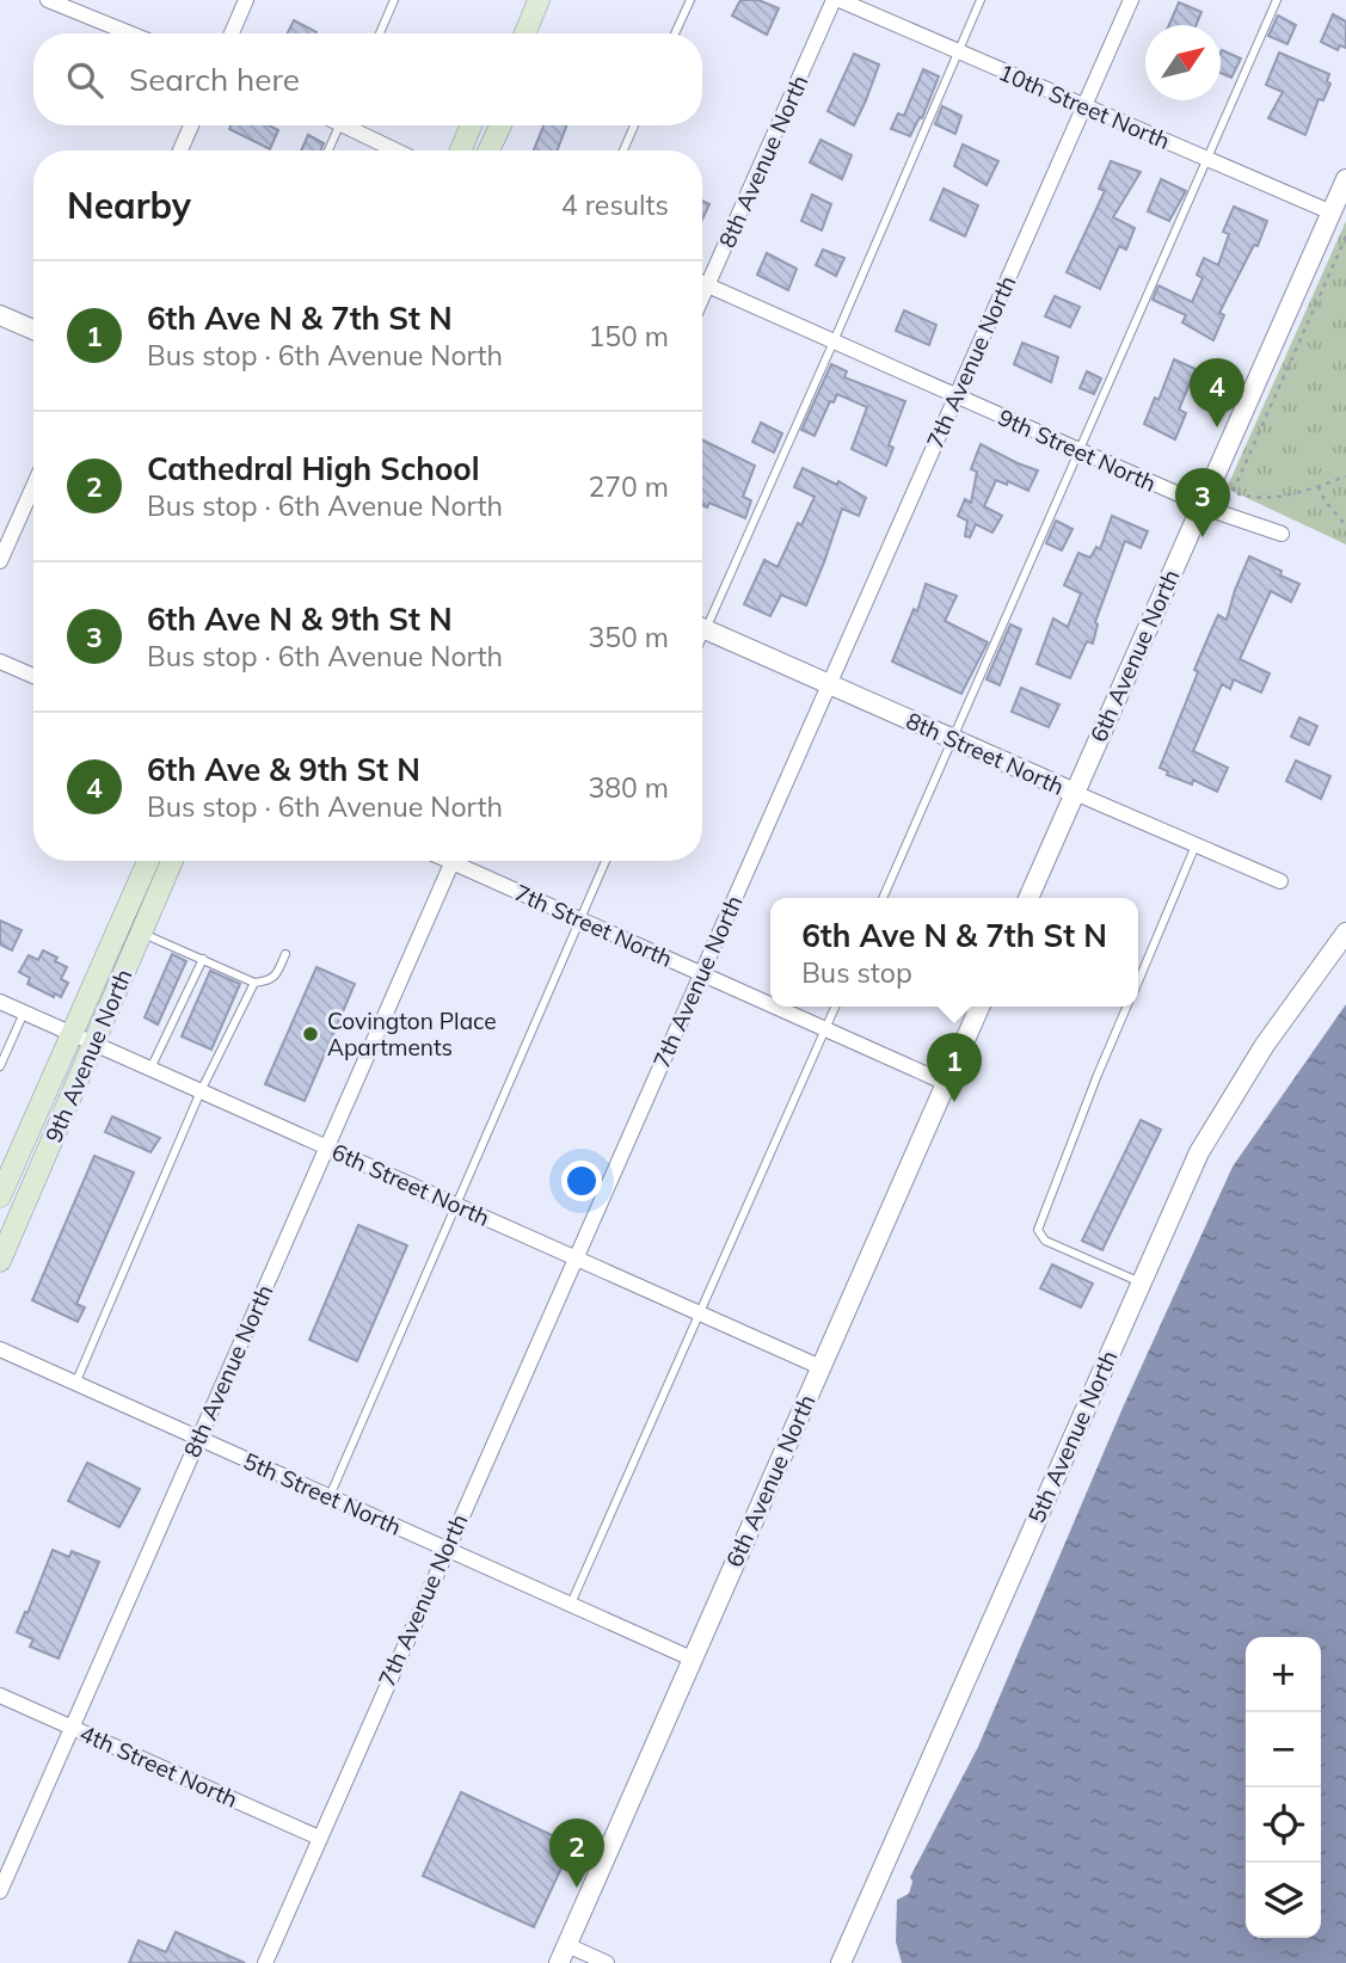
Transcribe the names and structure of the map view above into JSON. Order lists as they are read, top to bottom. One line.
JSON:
{"streets":{"main road":["9th Avenue North"],"street":["10th Street North","8th Avenue North","7th Avenue North","9th Street North","6th Avenue North","8th Street North","7th Street North","6th Street North","5th Avenue North","5th Street North","4th Street North"]},"crossings":[["10th Street North","8th Avenue North"],["10th Street North","7th Avenue North"],["10th Street North","6th Avenue North"],["8th Avenue North","9th Street North"],["8th Avenue North","6th Street North"],["8th Avenue North","5th Street North"],["8th Avenue North","4th Street North"],["7th Avenue North","9th Street North"],["7th Avenue North","8th Street North"],["7th Avenue North","7th Street North"],["7th Avenue North","6th Street North"],["7th Avenue North","5th Street North"],["7th Avenue North","4th Street North"],["9th Street North","6th Avenue North"],["6th Avenue North","8th Street North"],["6th Avenue North","7th Street North"],["6th Avenue North","6th Street North"],["6th Avenue North","5th Street North"],["9th Avenue North","6th Street North"]],"places":["Covington Place Apartments"],"north":"top right","page":{"search":"Search here","heading":["Nearby","4 results"],"list":[{"mark":"1","name":"6th Ave N & 7th St N","note":"Bus stop · 6th Avenue North","value":"150 m"},{"mark":"2","name":"Cathedral High School","note":"Bus stop · 6th Avenue North","value":"270 m"},{"mark":"3","name":"6th Ave N & 9th St N","note":"Bus stop · 6th Avenue North","value":"350 m"},{"mark":"4","name":"6th Ave & 9th St N","note":"Bus stop · 6th Avenue North","value":"380 m"}],"pins":["4","3","1","2"],"popup":["6th Ave N & 7th St N","Bus stop"],"map_buttons":["+","−"]}}
